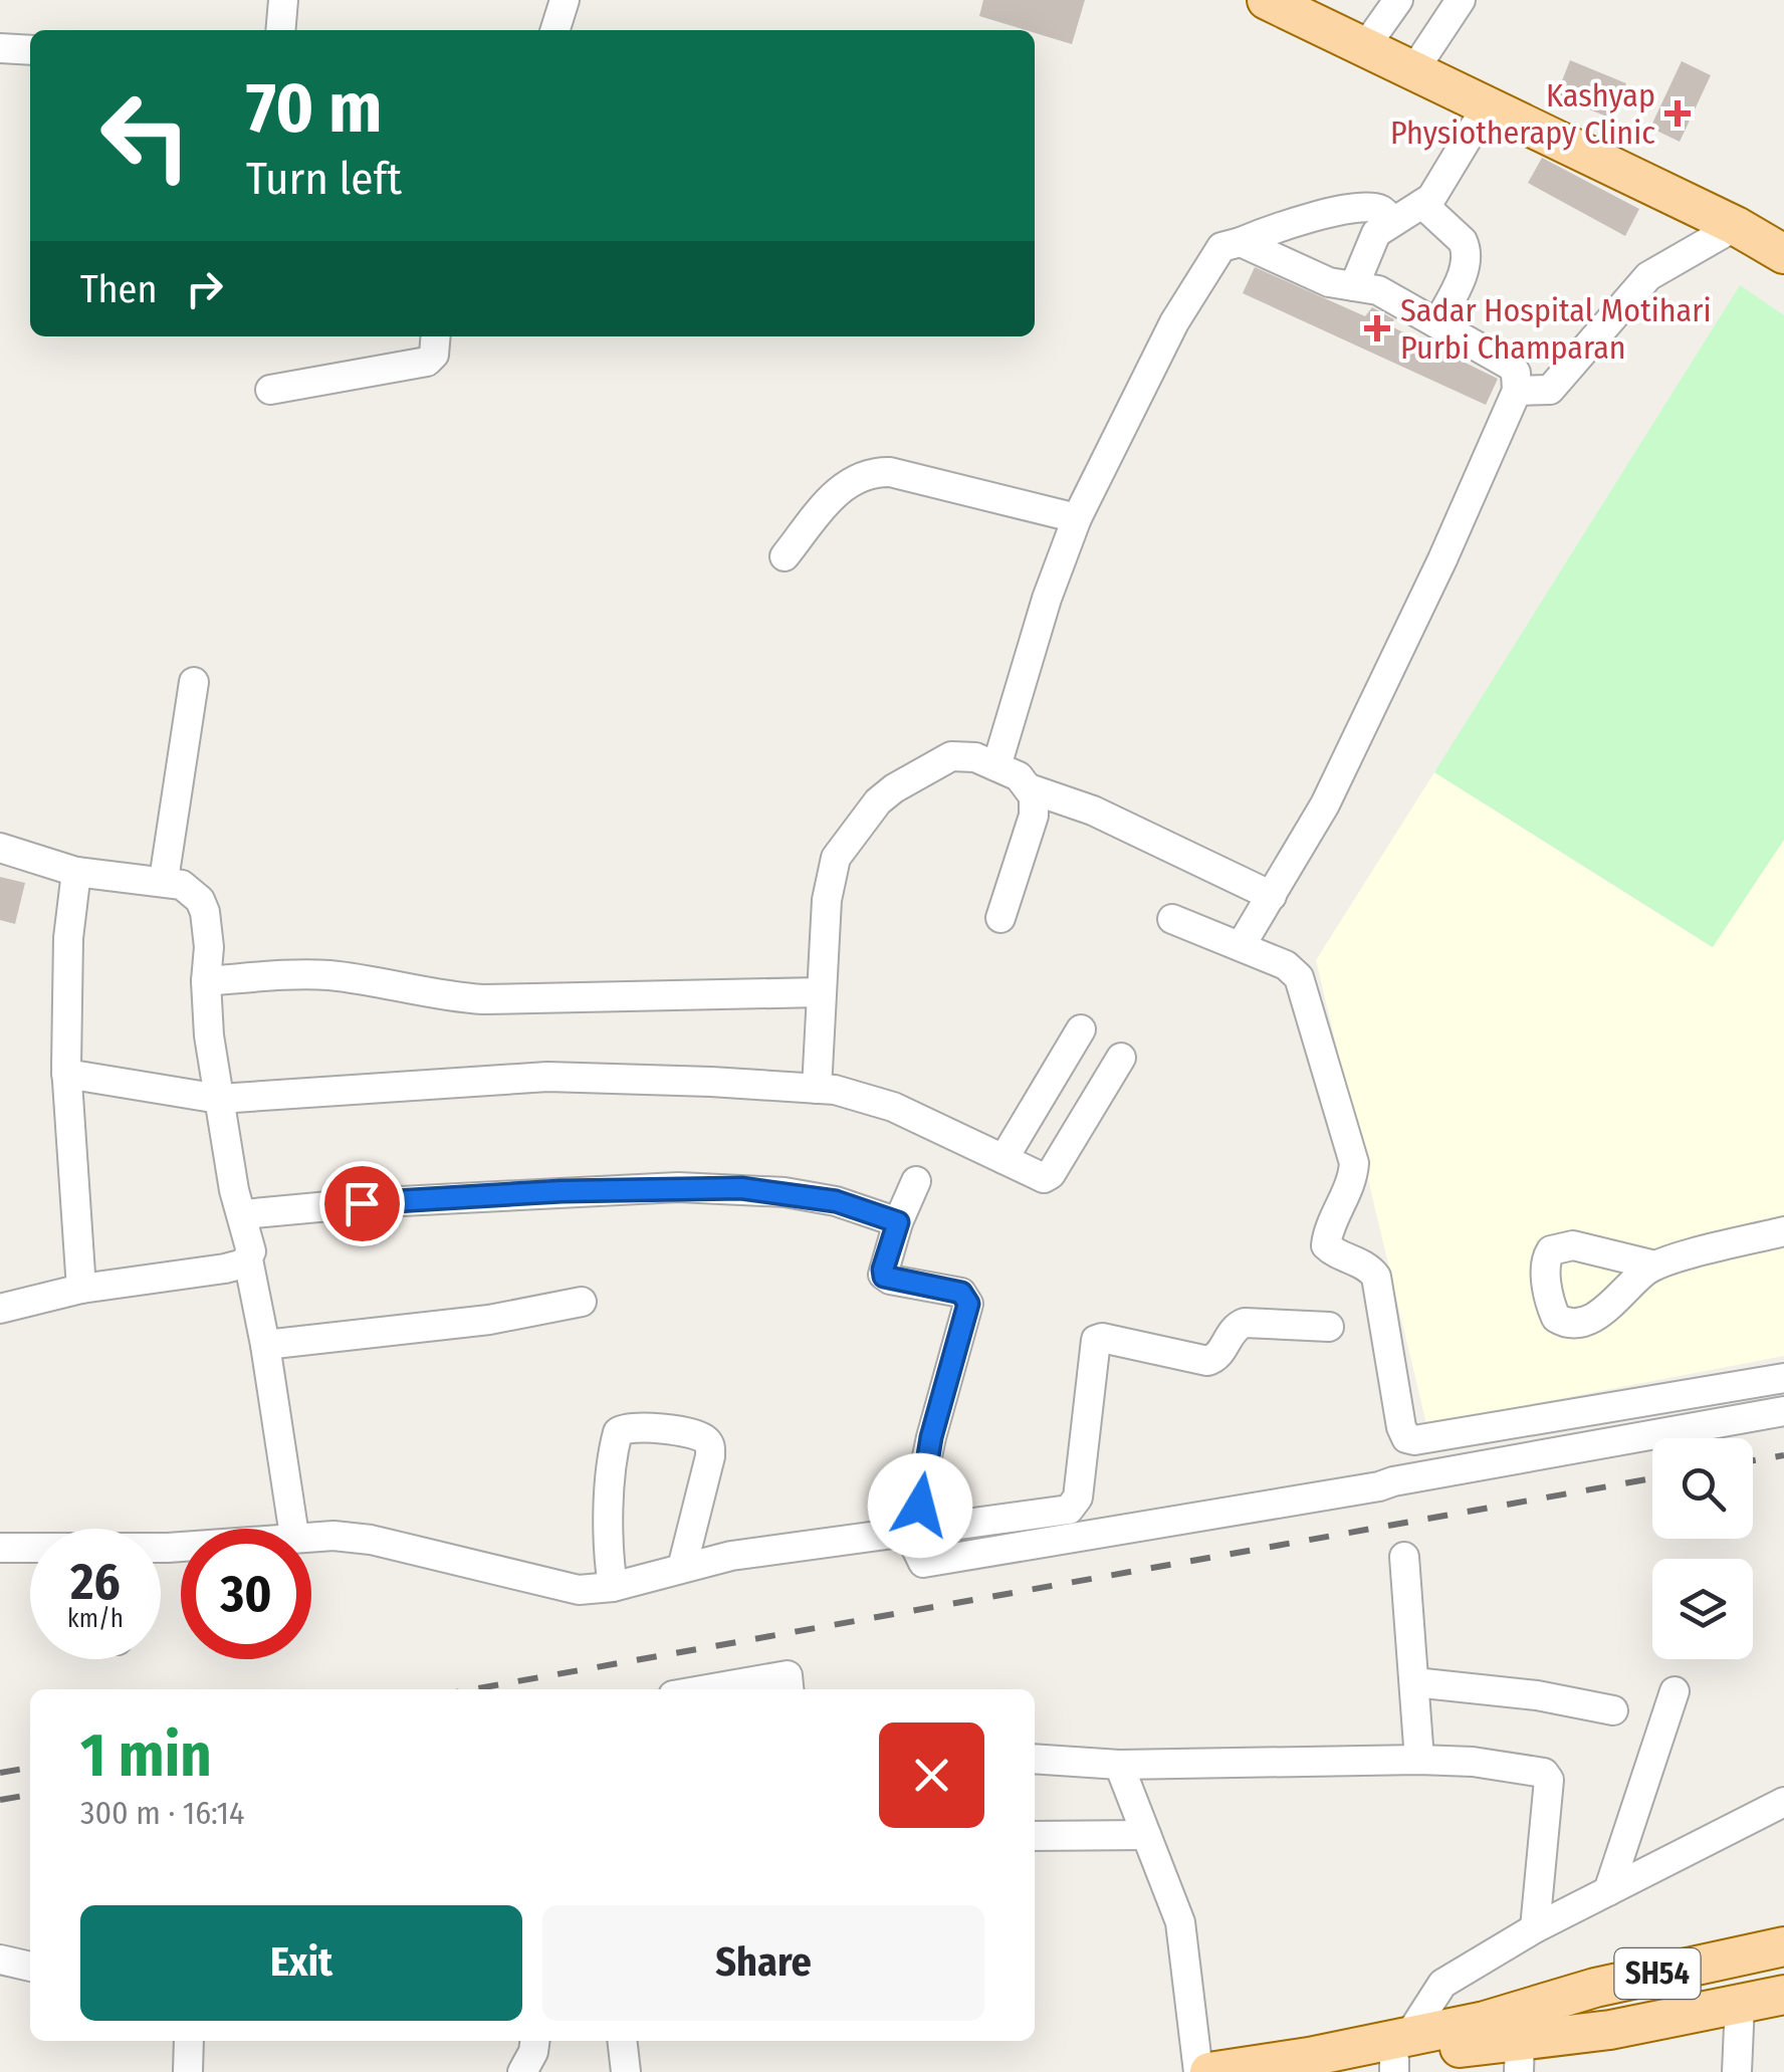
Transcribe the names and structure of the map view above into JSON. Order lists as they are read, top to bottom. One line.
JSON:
{"streets":{"main road":["SH54"]},"places":{"health":["Kashyap Physiotherapy Clinic","Sadar Hospital Motihari Purbi Champaran"]},"page":{"turn":["70 m","Turn left"],"then":"Then","speed":"26 km/h","limit":"30","heading":["1 min","300 m · 16:14"],"buttons":["Exit","Share"]}}
